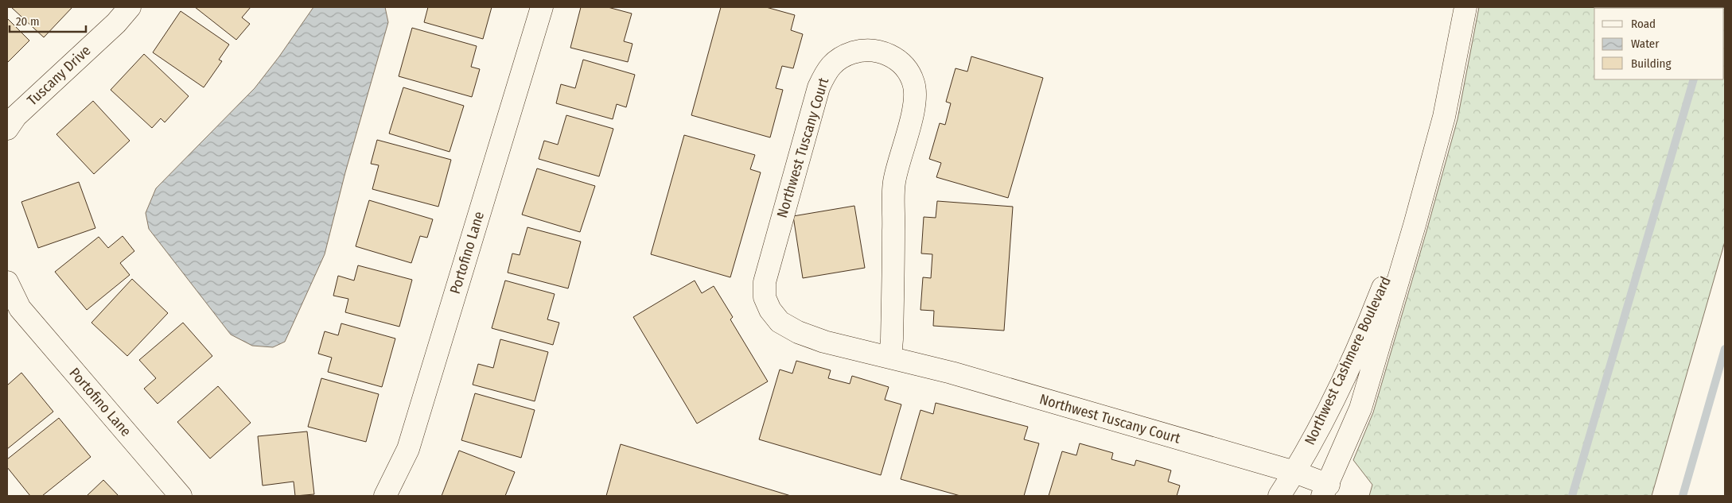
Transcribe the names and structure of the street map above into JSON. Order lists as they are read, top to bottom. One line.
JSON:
{"streets":{"street":["Tuscany Drive","Northwest Tuscany Court","Portofino Lane","Northwest Cashmere Boulevard"]},"crossings":[["Northwest Tuscany Court","Northwest Cashmere Boulevard"]],"legend":["Road","Water","Building"],"scale_bar":"20 m"}
